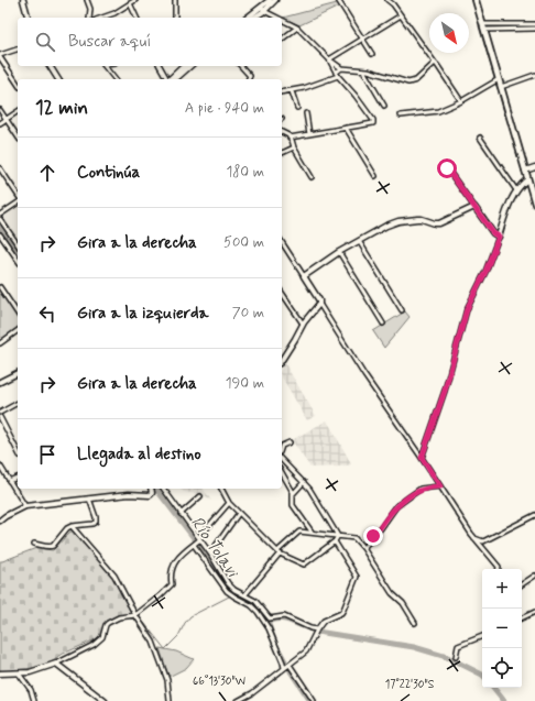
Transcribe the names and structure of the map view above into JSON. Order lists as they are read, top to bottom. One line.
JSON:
{"water":["Río Tolavi"],"north":"bottom right","page":{"search":"Buscar aquí","heading":["12 min","A pie · 940 m"],"list":[["Continúa","180 m"],["Gira a la derecha","500 m"],["Gira a la izquierda","70 m"],["Gira a la derecha","190 m"],"Llegada al destino"],"map_buttons":["+","−"]},"coordinates":["66°13'30\"W","17°22'30\"S"]}
